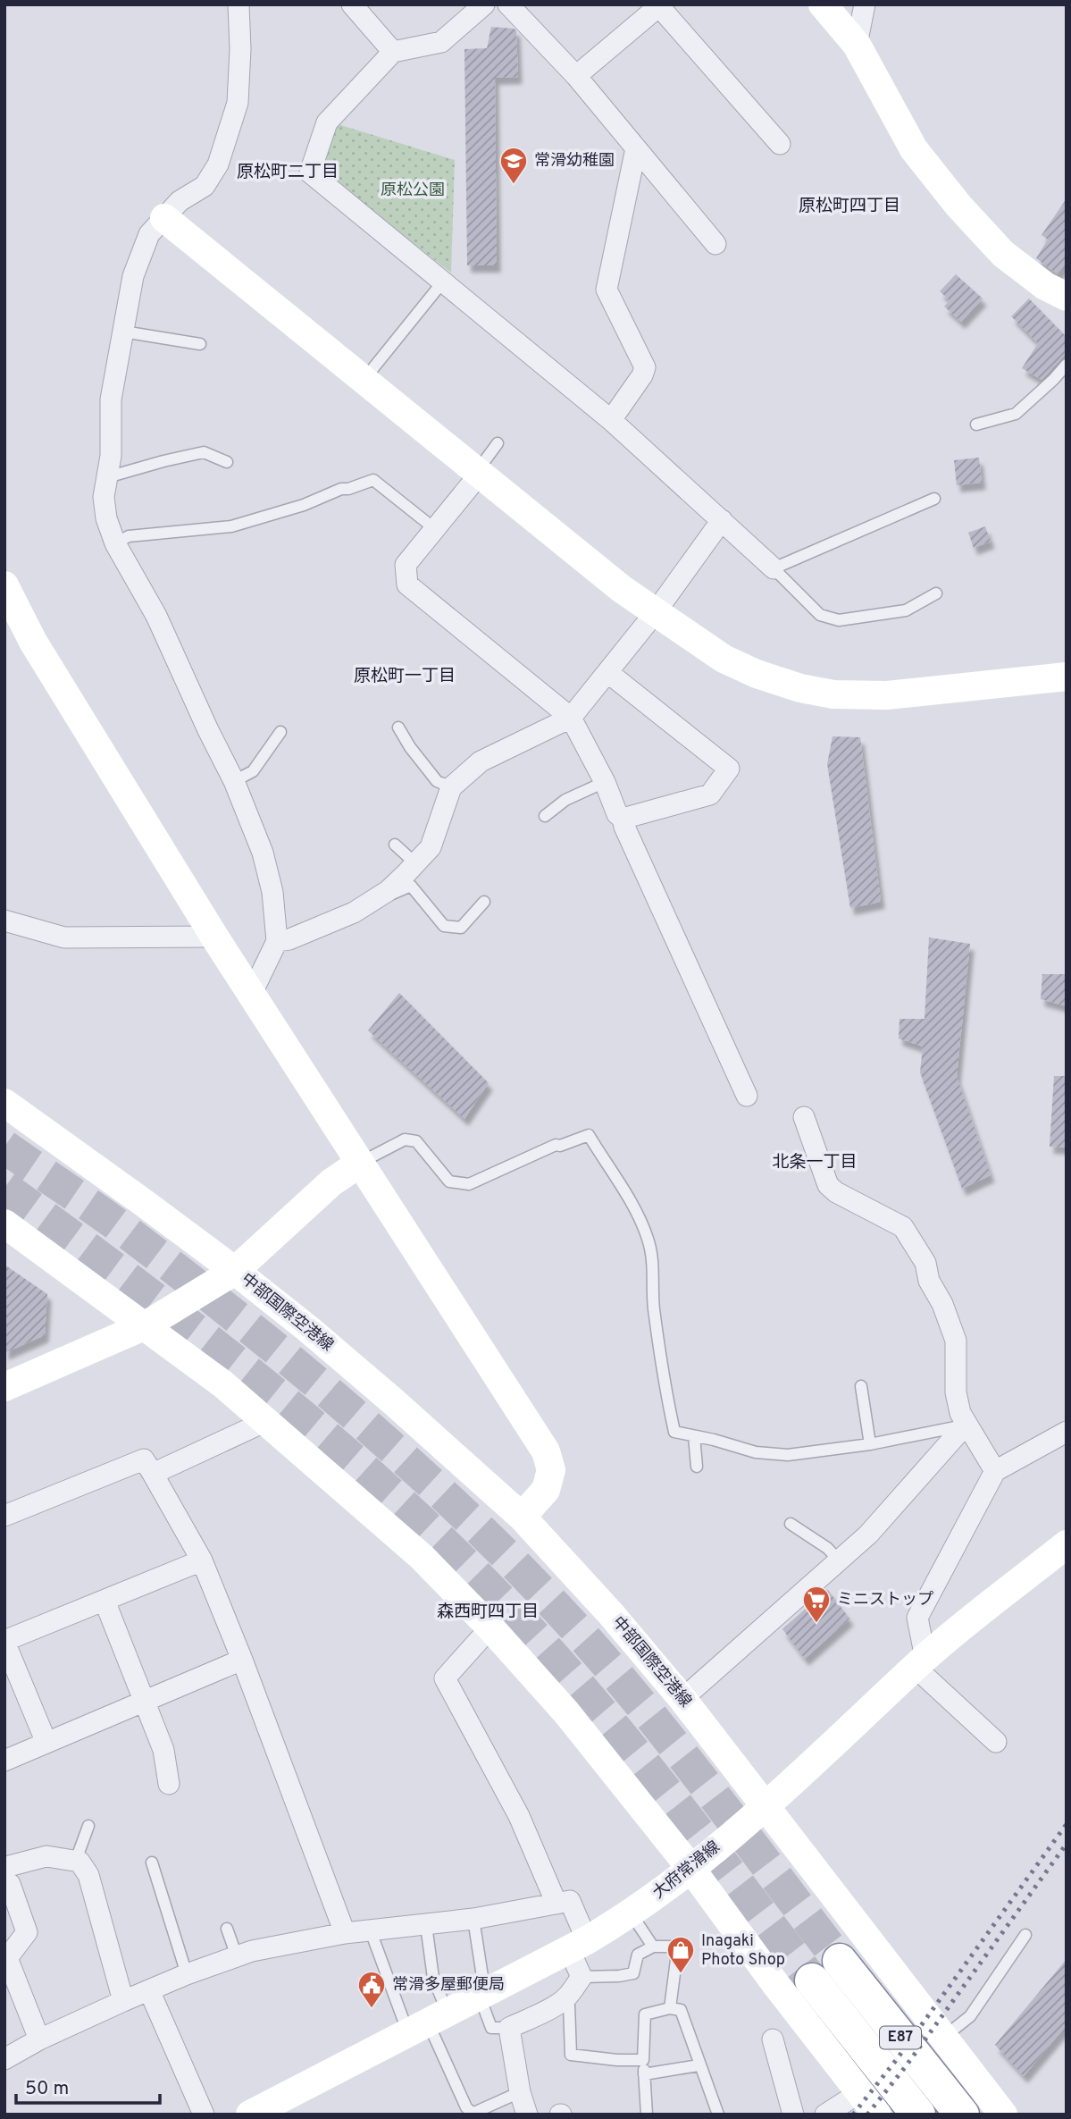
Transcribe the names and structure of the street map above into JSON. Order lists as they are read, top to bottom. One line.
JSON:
{"streets":{"highway":["E87"],"main road":["中部国際空港線","大府常滑線"]},"crossings":[["中部国際空港線","大府常滑線"]],"districts":["原松町二丁目","原松町四丁目","原松町一丁目","北条一丁目","森西町四丁目"],"parks":["原松公園"],"places":{"school or university":["常滑幼稚園"],"supermarket":["ミニストップ"],"shop":["Inagaki Photo Shop"],"public building":["常滑多屋郵便局"]},"scale_bar":"50 m"}
